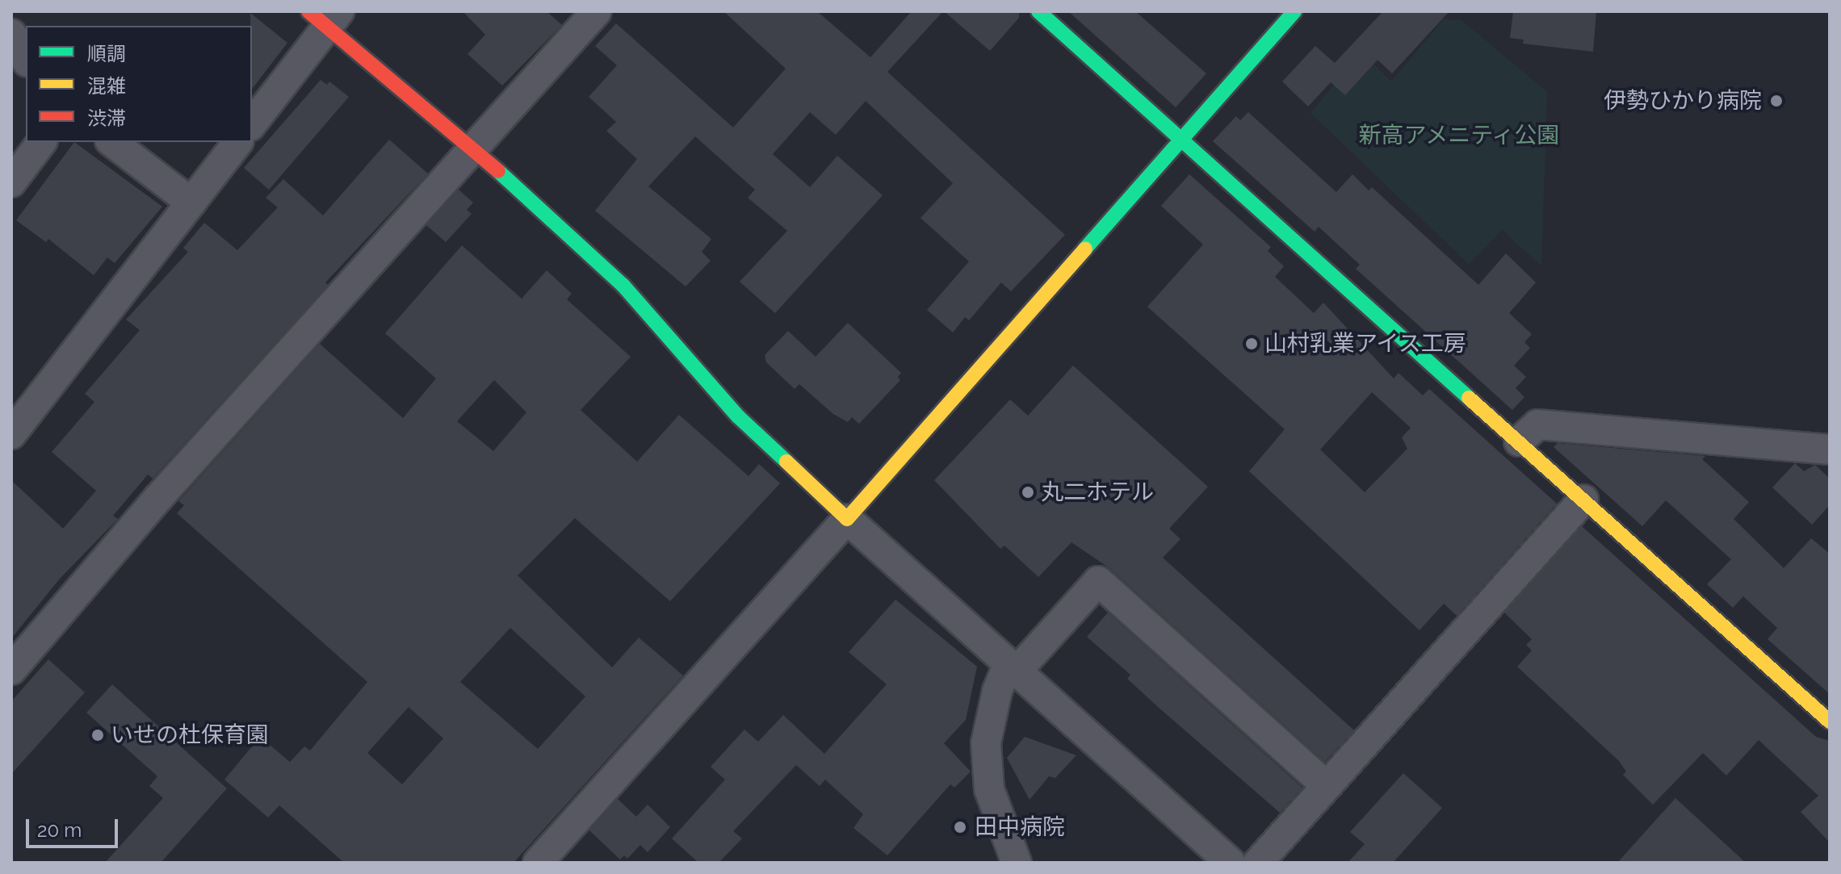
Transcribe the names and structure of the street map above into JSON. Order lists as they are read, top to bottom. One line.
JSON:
{"parks":["新高アメニティ公園"],"places":["伊勢ひかり病院","山村乳業アイス工房","丸二ホテル","いせの杜保育園","田中病院"],"legend":["順調","混雑","渋滞"],"scale_bar":"20 m"}
